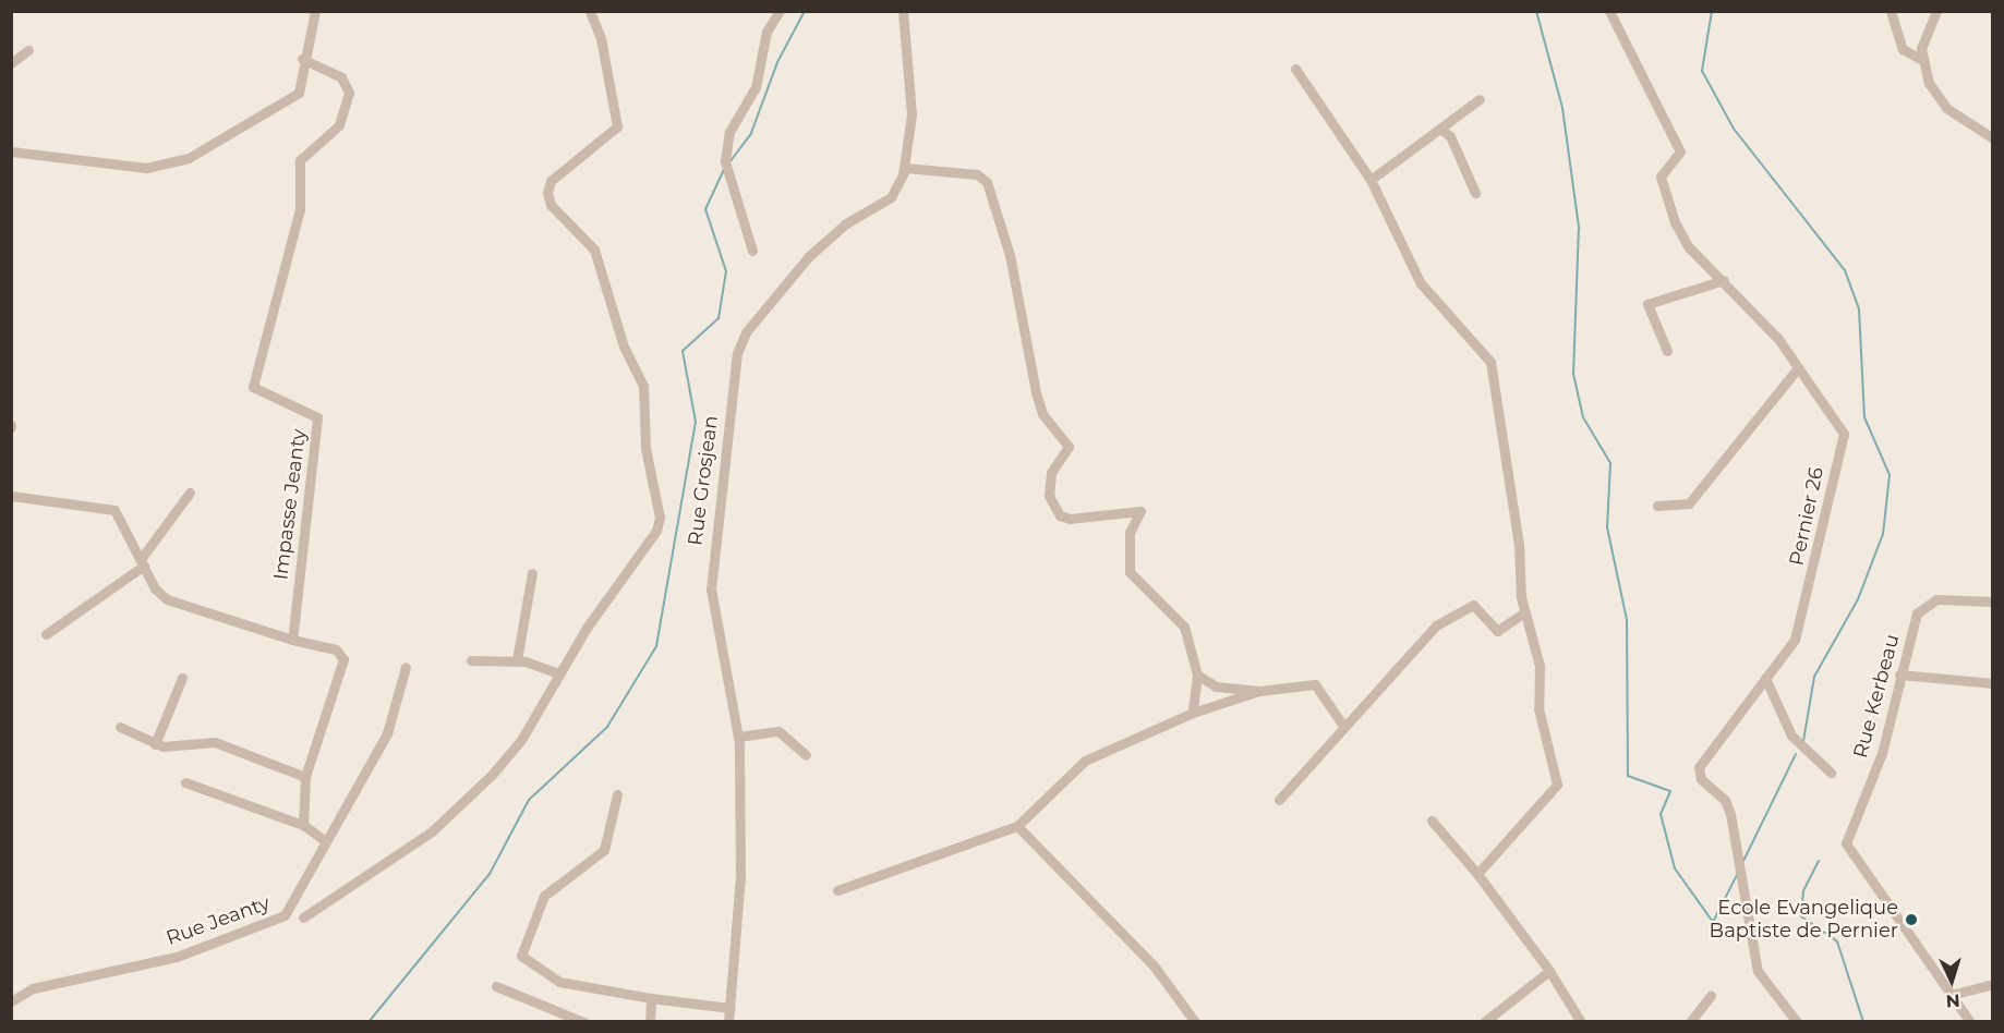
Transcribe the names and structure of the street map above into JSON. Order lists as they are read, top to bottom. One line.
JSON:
{"streets":{"street":["Rue Grosjean","Impasse Jeanty","Pernier 26","Rue Kerbeau","Rue Jeanty"]},"places":["Ecole Evangelique Baptiste de Pernier"],"north":"bottom"}
